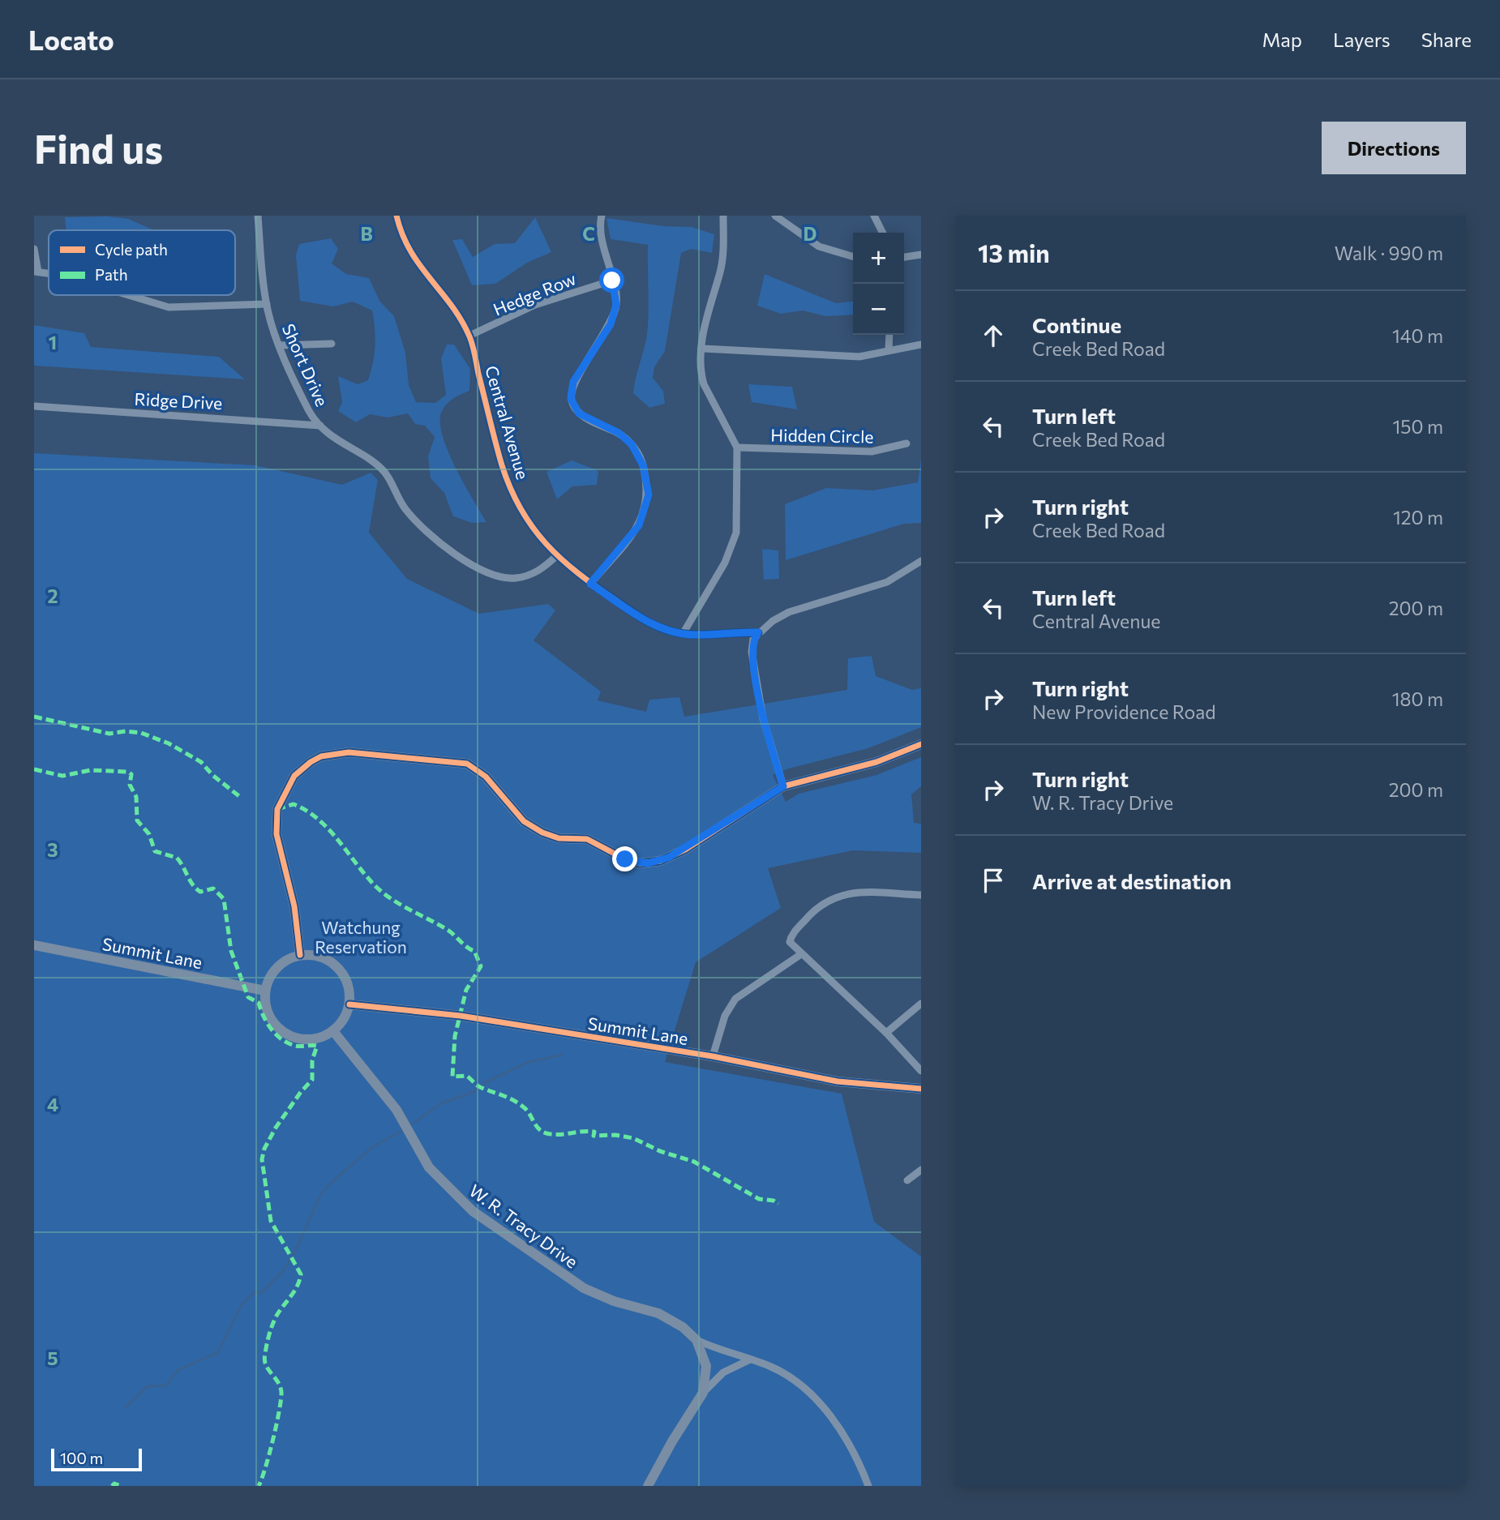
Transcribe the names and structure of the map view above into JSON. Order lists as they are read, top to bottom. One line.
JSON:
{"streets":{"street":["Hedge Row","Short Drive","Ridge Drive","Central Avenue","Hidden Circle","Summit Lane","W. R. Tracy Drive"]},"crossings":[["Hedge Row","Central Avenue"],["Short Drive","Ridge Drive"],["Short Drive","Central Avenue"],["Summit Lane","W. R. Tracy Drive"]],"parks":["Watchung Reservation"],"legend":["Cycle path","Path"],"scale_bar":"100 m","page":{"header":"Locato","nav":["Map","Layers","Share"],"buttons":"Directions","title":"Find us","heading":["13 min","Walk · 990 m"],"map_buttons":["+","−"],"list":[["Continue","Creek Bed Road","140 m"],["Turn left","Creek Bed Road","150 m"],["Turn right","Creek Bed Road","120 m"],["Turn left","Central Avenue","200 m"],["Turn right","New Providence Road","180 m"],["Turn right","W. R. Tracy Drive","200 m"],"Arrive at destination"],"scale":"100 m"},"grid":{"columns":["B","C","D"],"rows":["1","2","3","4","5"]}}
